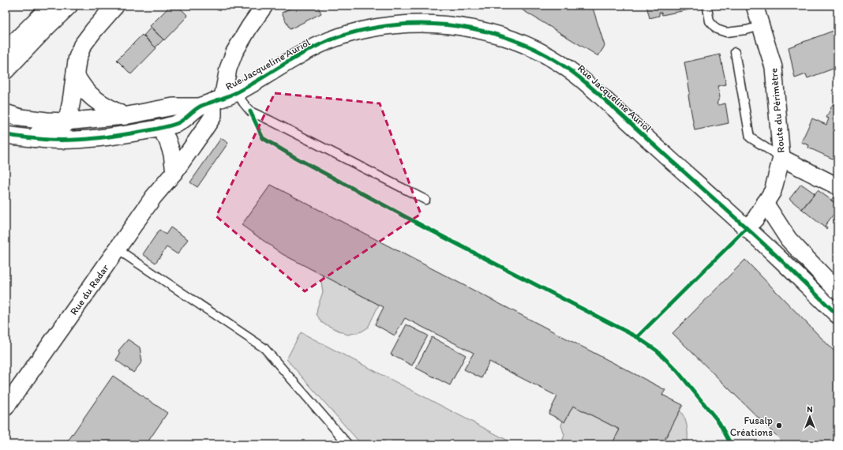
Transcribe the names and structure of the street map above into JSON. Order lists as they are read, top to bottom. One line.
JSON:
{"streets":{"street":["Rue Jacqueline Auriol","Route du Périmètre","Rue du Radar"]},"crossings":[["Rue Jacqueline Auriol","Route du Périmètre"],["Rue Jacqueline Auriol","Rue du Radar"]],"places":["Fusalp Créations"],"north":"top"}
